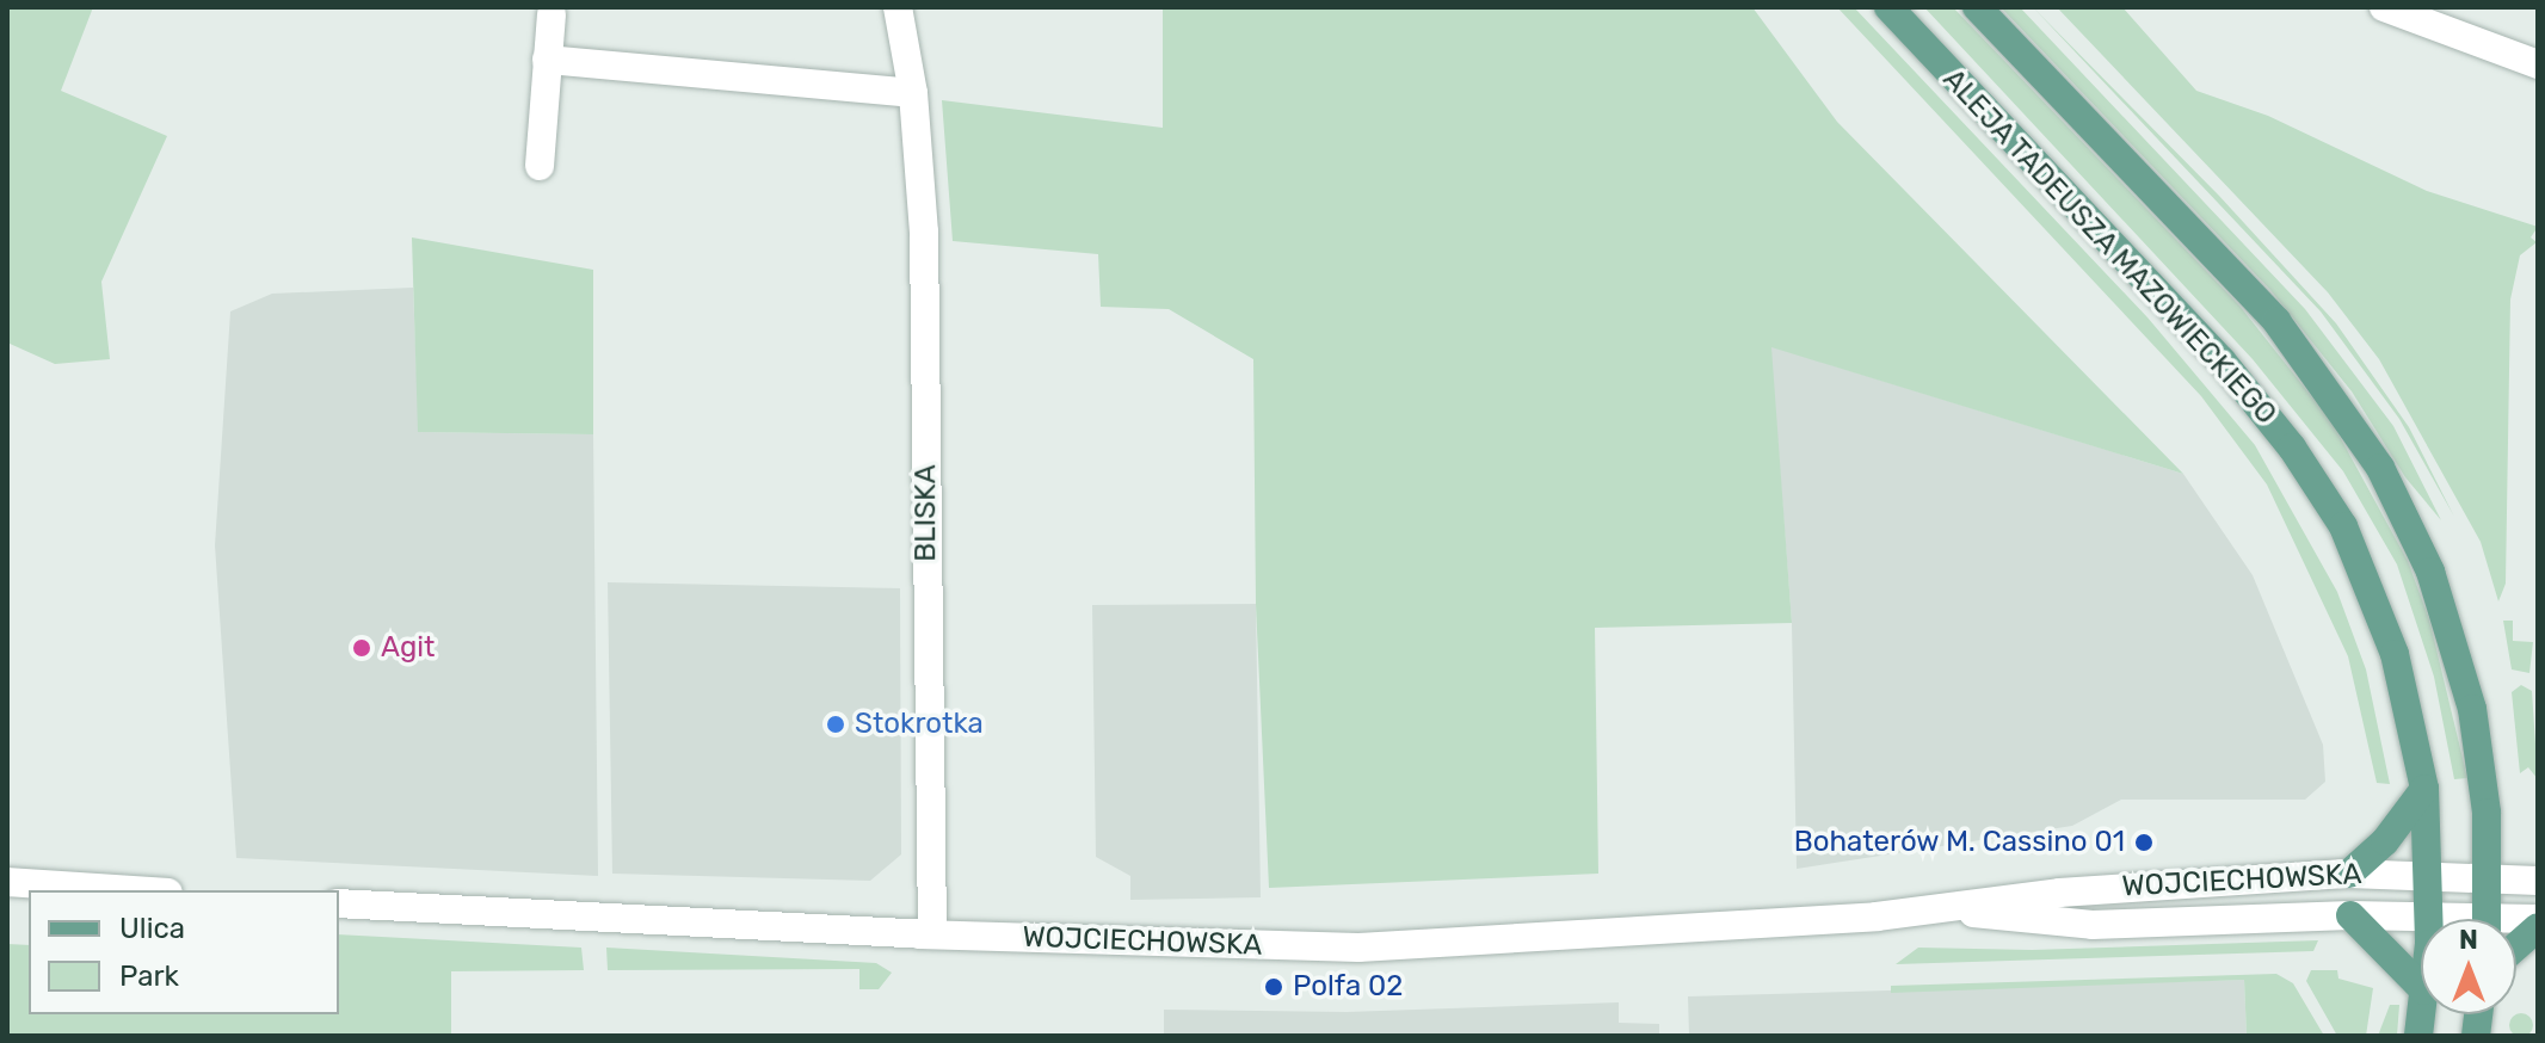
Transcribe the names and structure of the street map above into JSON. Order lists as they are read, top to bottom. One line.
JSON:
{"streets":{"main road":["ALEJA TADEUSZA MAZOWIECKIEGO"],"street":["BLISKA","WOJCIECHOWSKA"]},"crossings":[["ALEJA TADEUSZA MAZOWIECKIEGO","WOJCIECHOWSKA"],["BLISKA","WOJCIECHOWSKA"]],"places":["Agit","Stokrotka","Bohaterów M. Cassino 01","Polfa 02"],"legend":["Ulica","Park"],"north":"top"}
